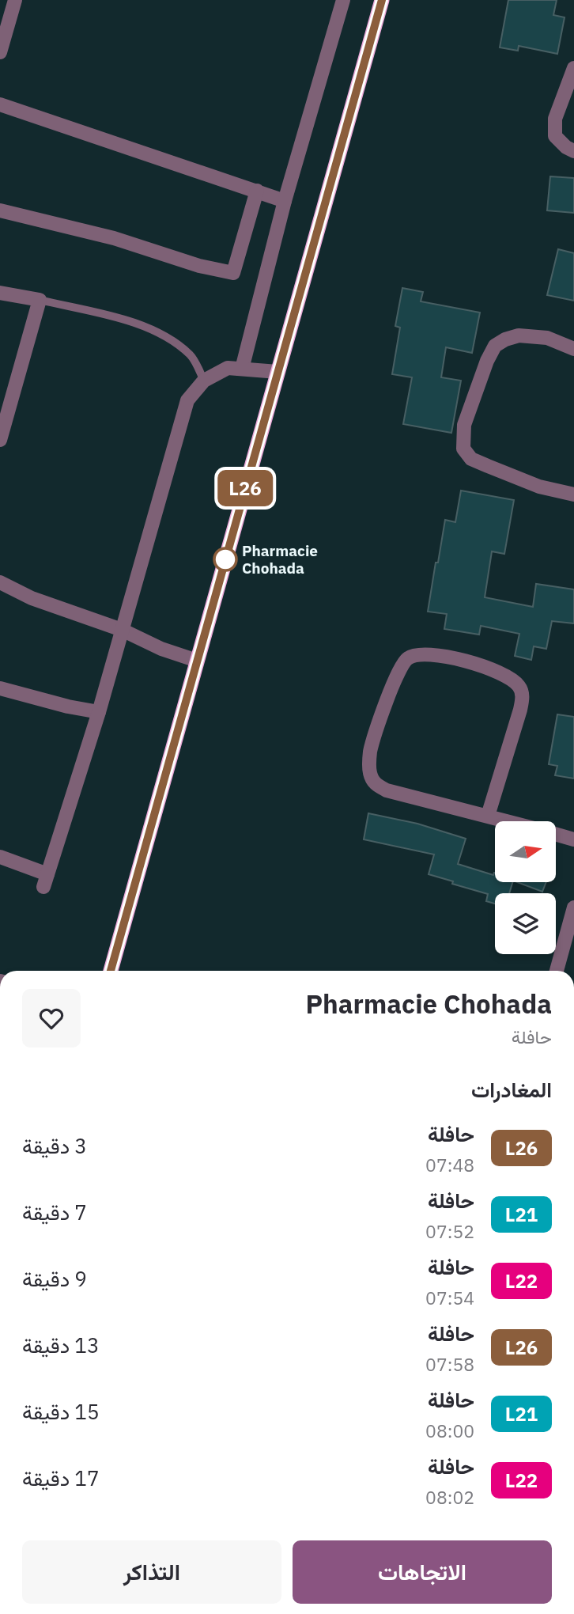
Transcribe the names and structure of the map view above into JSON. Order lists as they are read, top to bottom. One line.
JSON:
{"places":["Pharmacie Chohada"],"lines":["bus line L26"],"north":"right","page":{"on_map":"L26","heading":[["Pharmacie Chohada","حافلة"],"المغادرات"],"list":[{"mark":"L26","name":"حافلة","note":"07:48","value":"3 دقيقة"},{"mark":"L21","name":"حافلة","note":"07:52","value":"7 دقيقة"},{"mark":"L22","name":"حافلة","note":"07:54","value":"9 دقيقة"},{"mark":"L26","name":"حافلة","note":"07:58","value":"13 دقيقة"},{"mark":"L21","name":"حافلة","note":"08:00","value":"15 دقيقة"},{"mark":"L22","name":"حافلة","note":"08:02","value":"17 دقيقة"}],"buttons":["الاتجاهات","التذاكر"]}}
